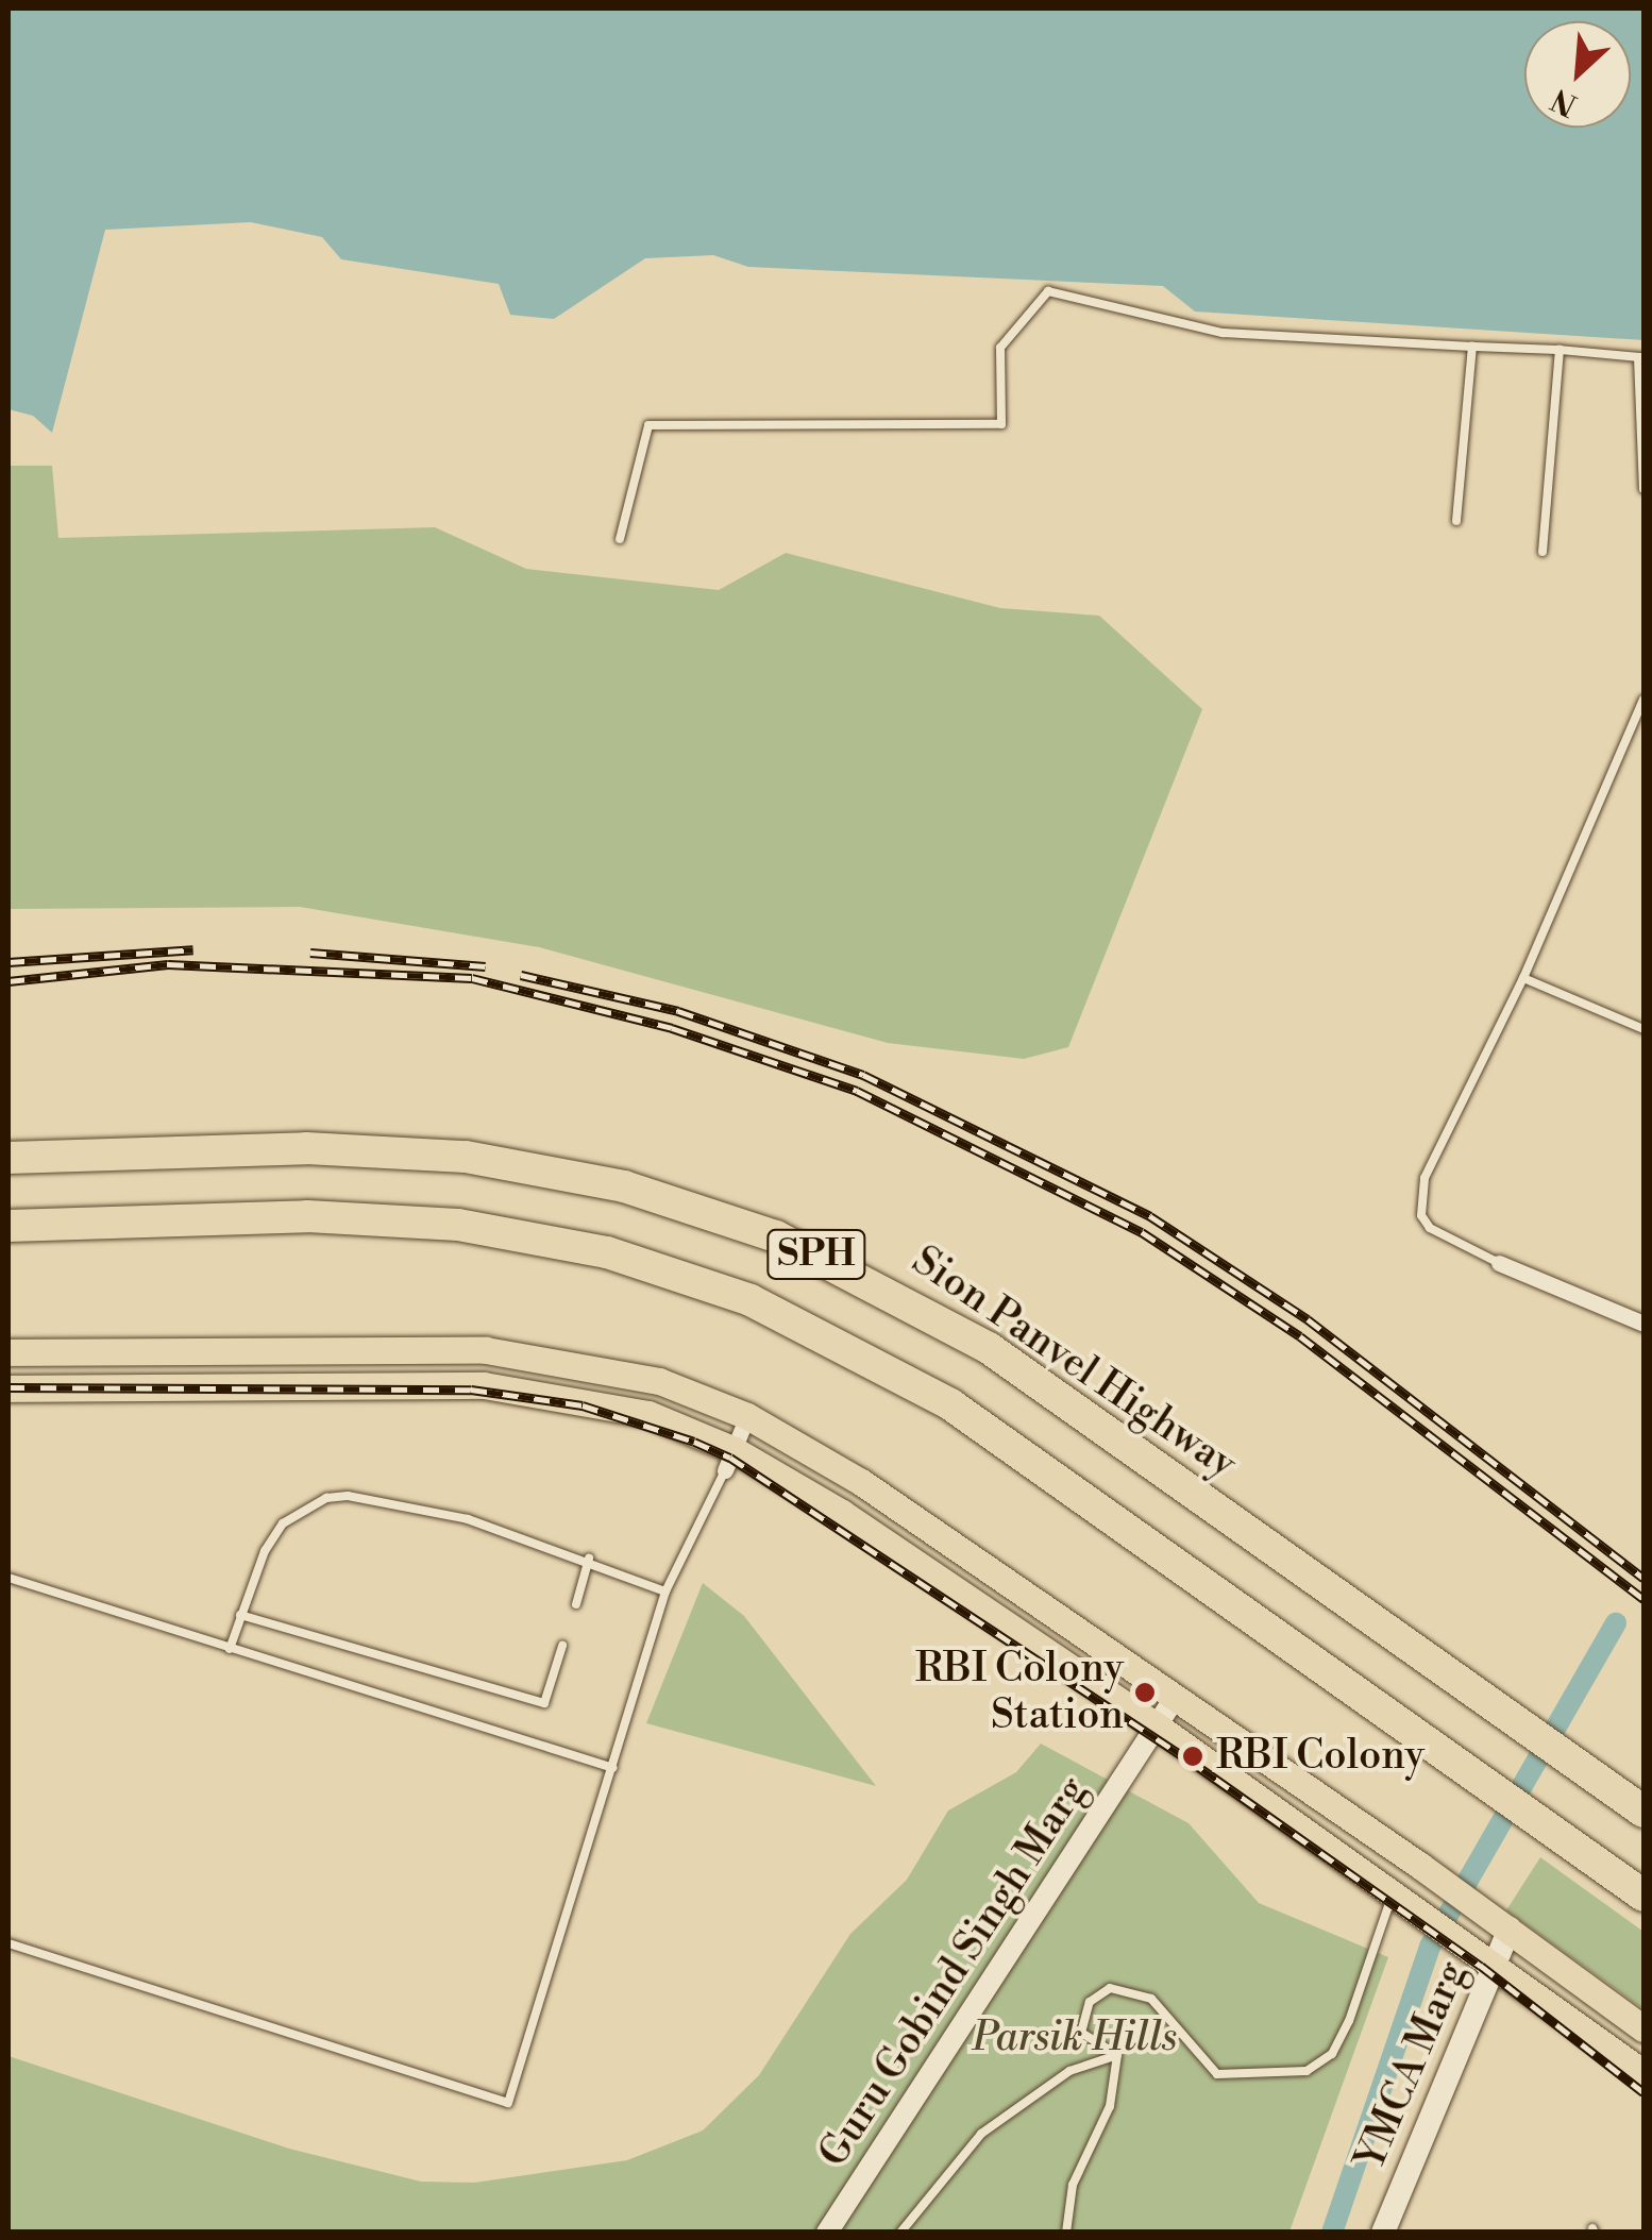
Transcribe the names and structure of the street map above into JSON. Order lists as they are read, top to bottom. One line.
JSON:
{"streets":{"highway":["SPH","Sion Panvel Highway"],"main road":["YMCA Marg"],"street":["Guru Gobind Singh Marg"]},"parks":["Parsik Hills"],"places":["RBI Colony Station","RBI Colony"],"north":"bottom left"}
